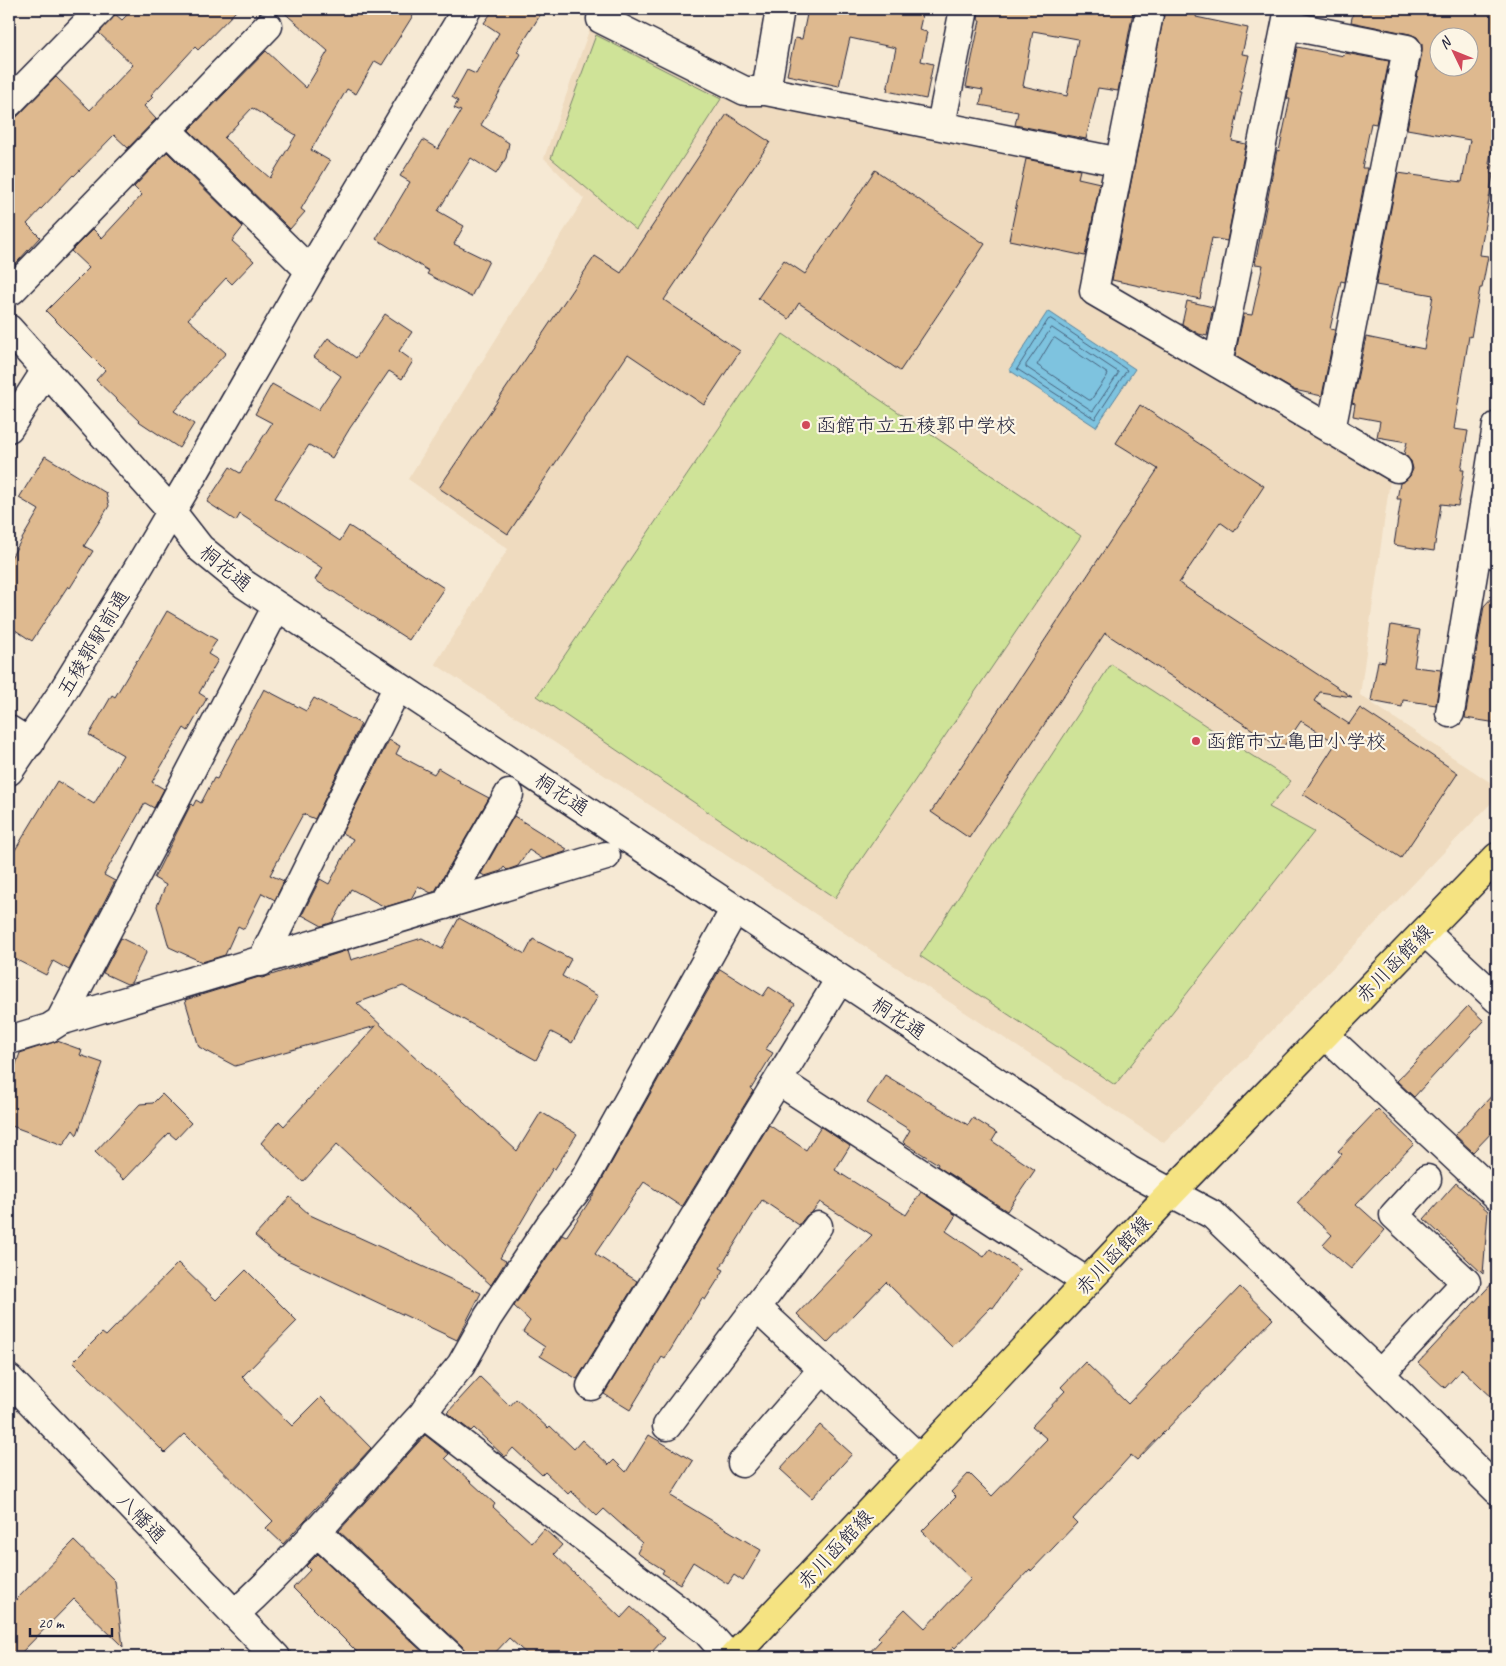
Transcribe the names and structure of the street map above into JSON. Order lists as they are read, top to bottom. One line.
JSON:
{"streets":{"main road":["赤川函館線"],"street":["桐花通","五稜郭駅前通","八幡通"]},"crossings":[["桐花通","五稜郭駅前通"],["桐花通","赤川函館線"]],"places":["函館市立五稜郭中学校","函館市立亀田小学校"],"scale_bar":"20 m","north":"top left"}
